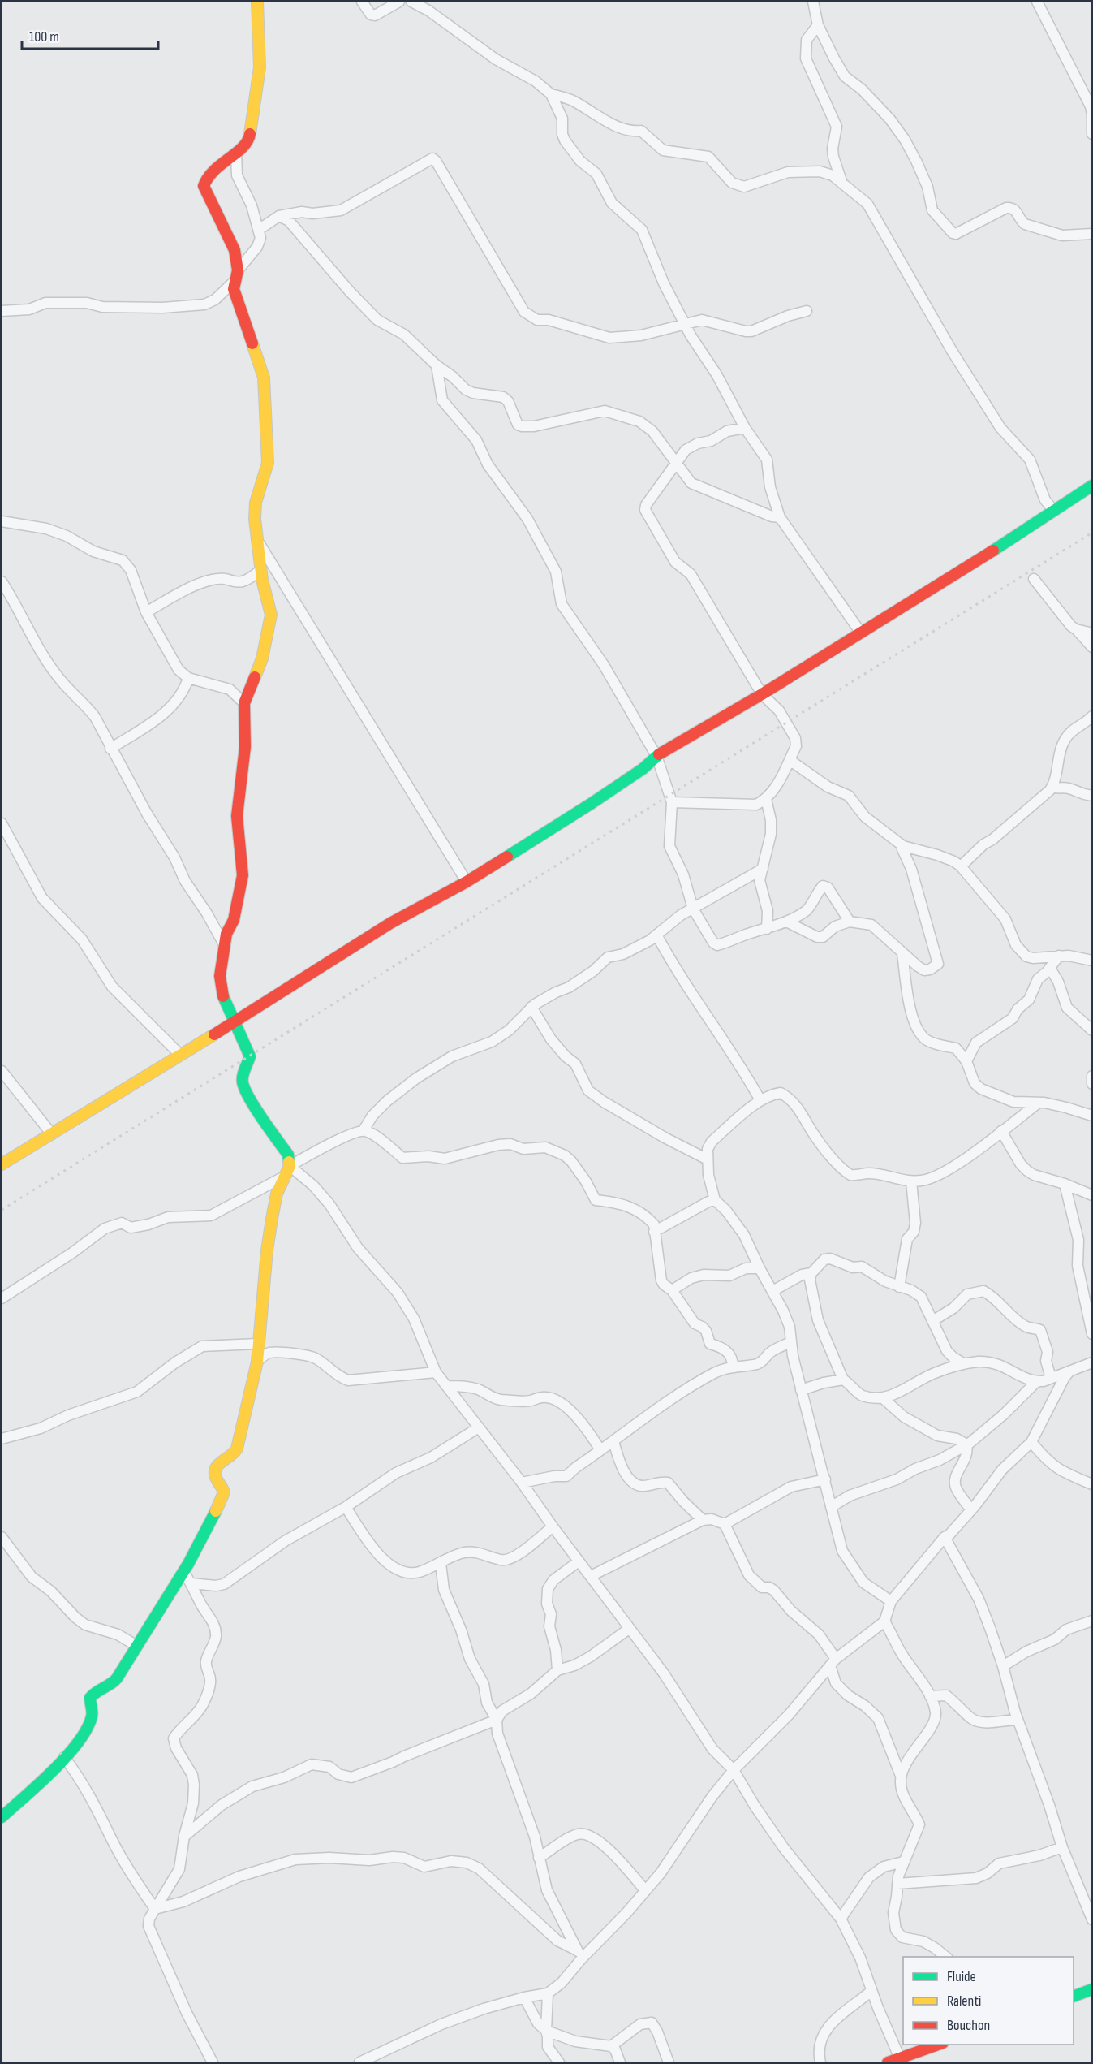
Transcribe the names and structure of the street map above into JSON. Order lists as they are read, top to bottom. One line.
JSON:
{"legend":["Fluide","Ralenti","Bouchon"],"scale_bar":"100 m"}
